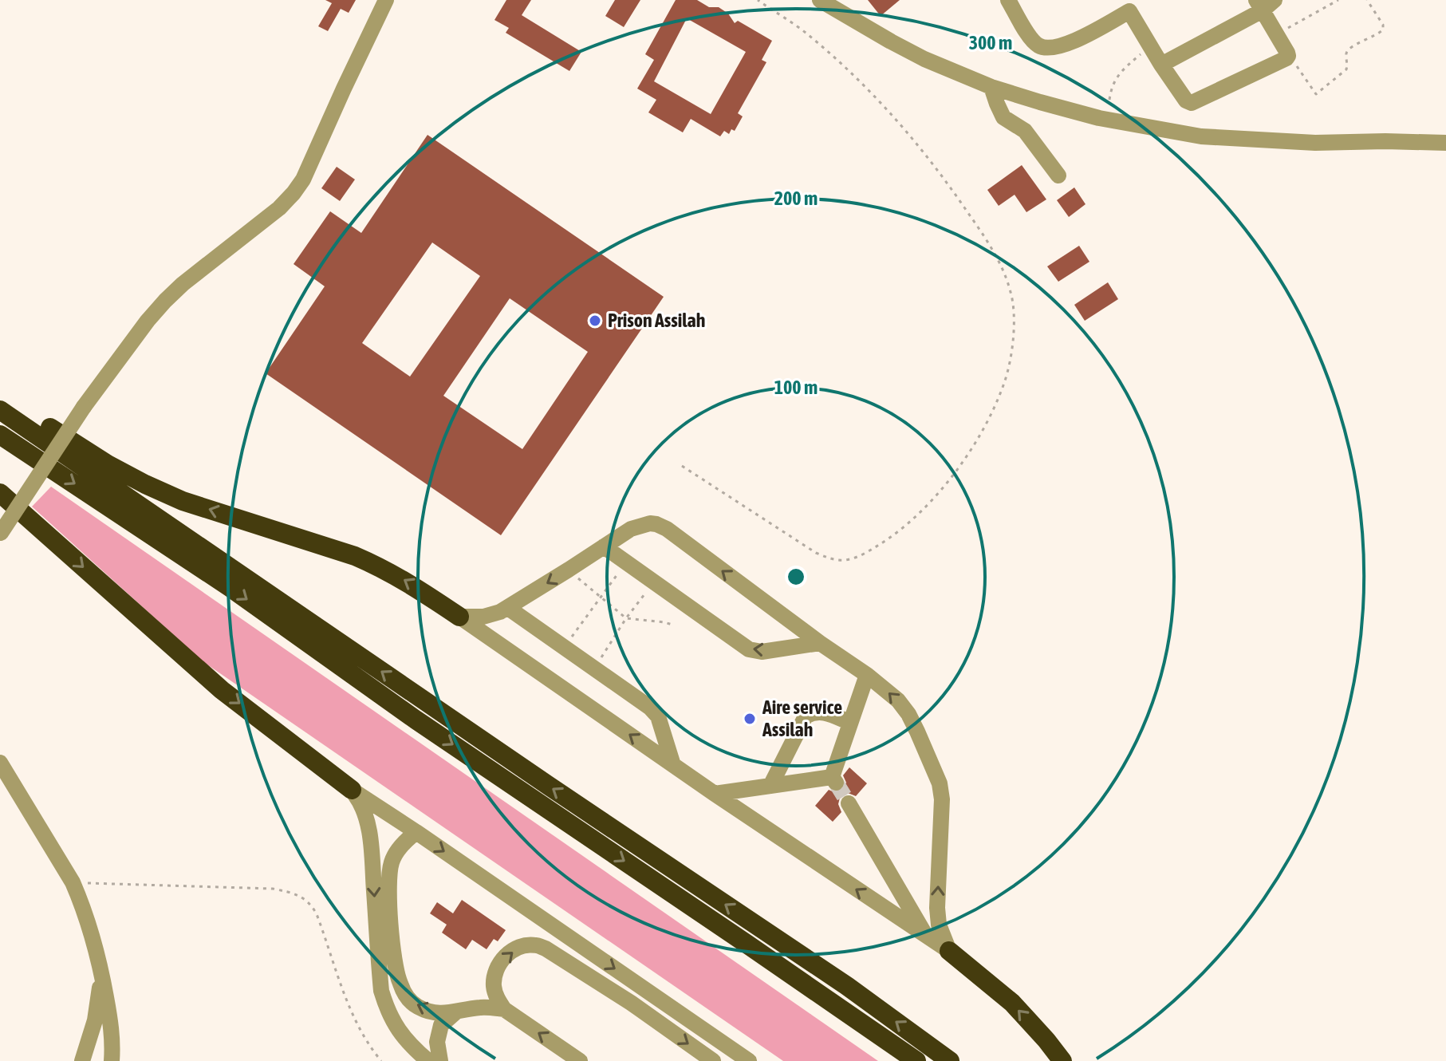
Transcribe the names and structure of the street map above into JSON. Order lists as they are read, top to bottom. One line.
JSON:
{"places":["Prison Assilah","Aire service Assilah"],"rings":["300 m","200 m","100 m"]}
